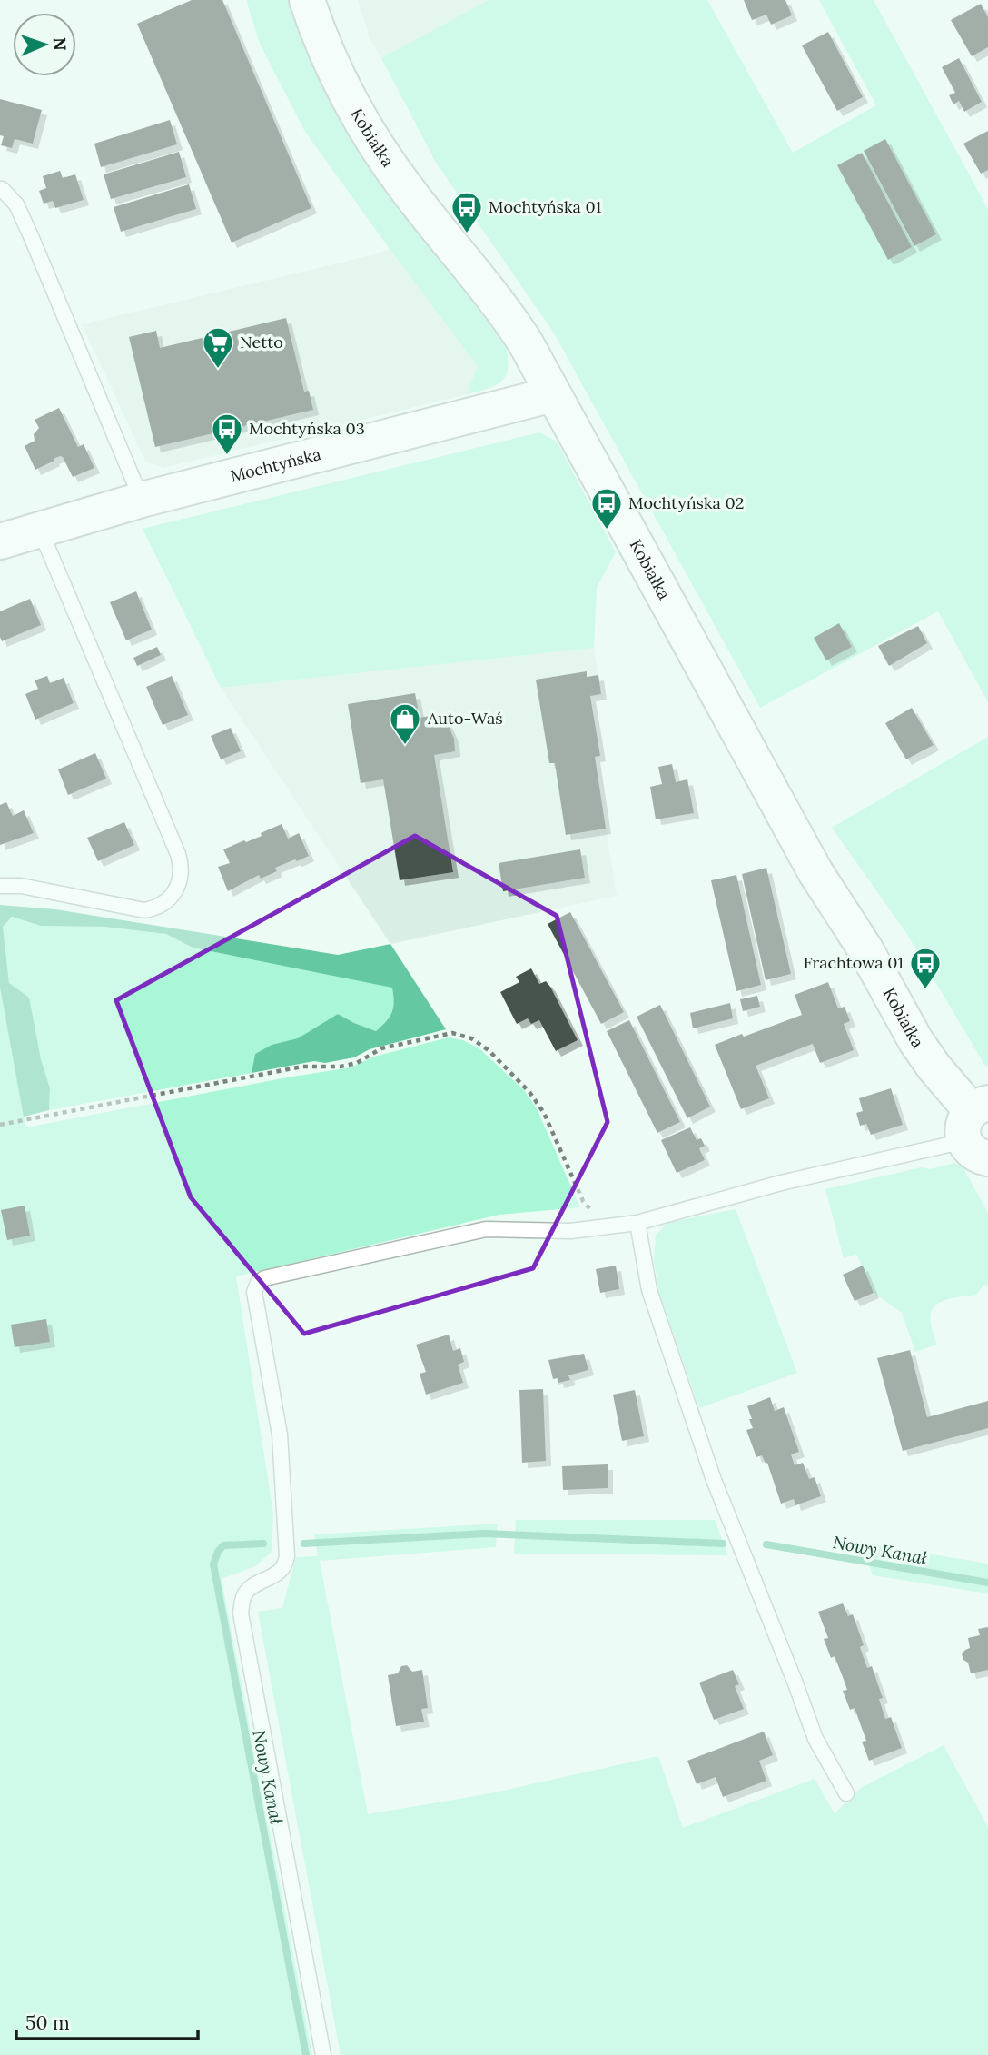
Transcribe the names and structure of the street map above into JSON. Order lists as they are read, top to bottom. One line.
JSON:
{"streets":{"street":["Kobiałka","Mochtyńska"]},"crossings":[["Kobiałka","Mochtyńska"]],"water":["Nowy Kanał"],"places":{"bus stop":["Mochtyńska 01","Mochtyńska 03","Mochtyńska 02","Frachtowa 01"],"supermarket":["Netto"],"shop":["Auto-Waś"]},"scale_bar":"50 m","north":"right"}
